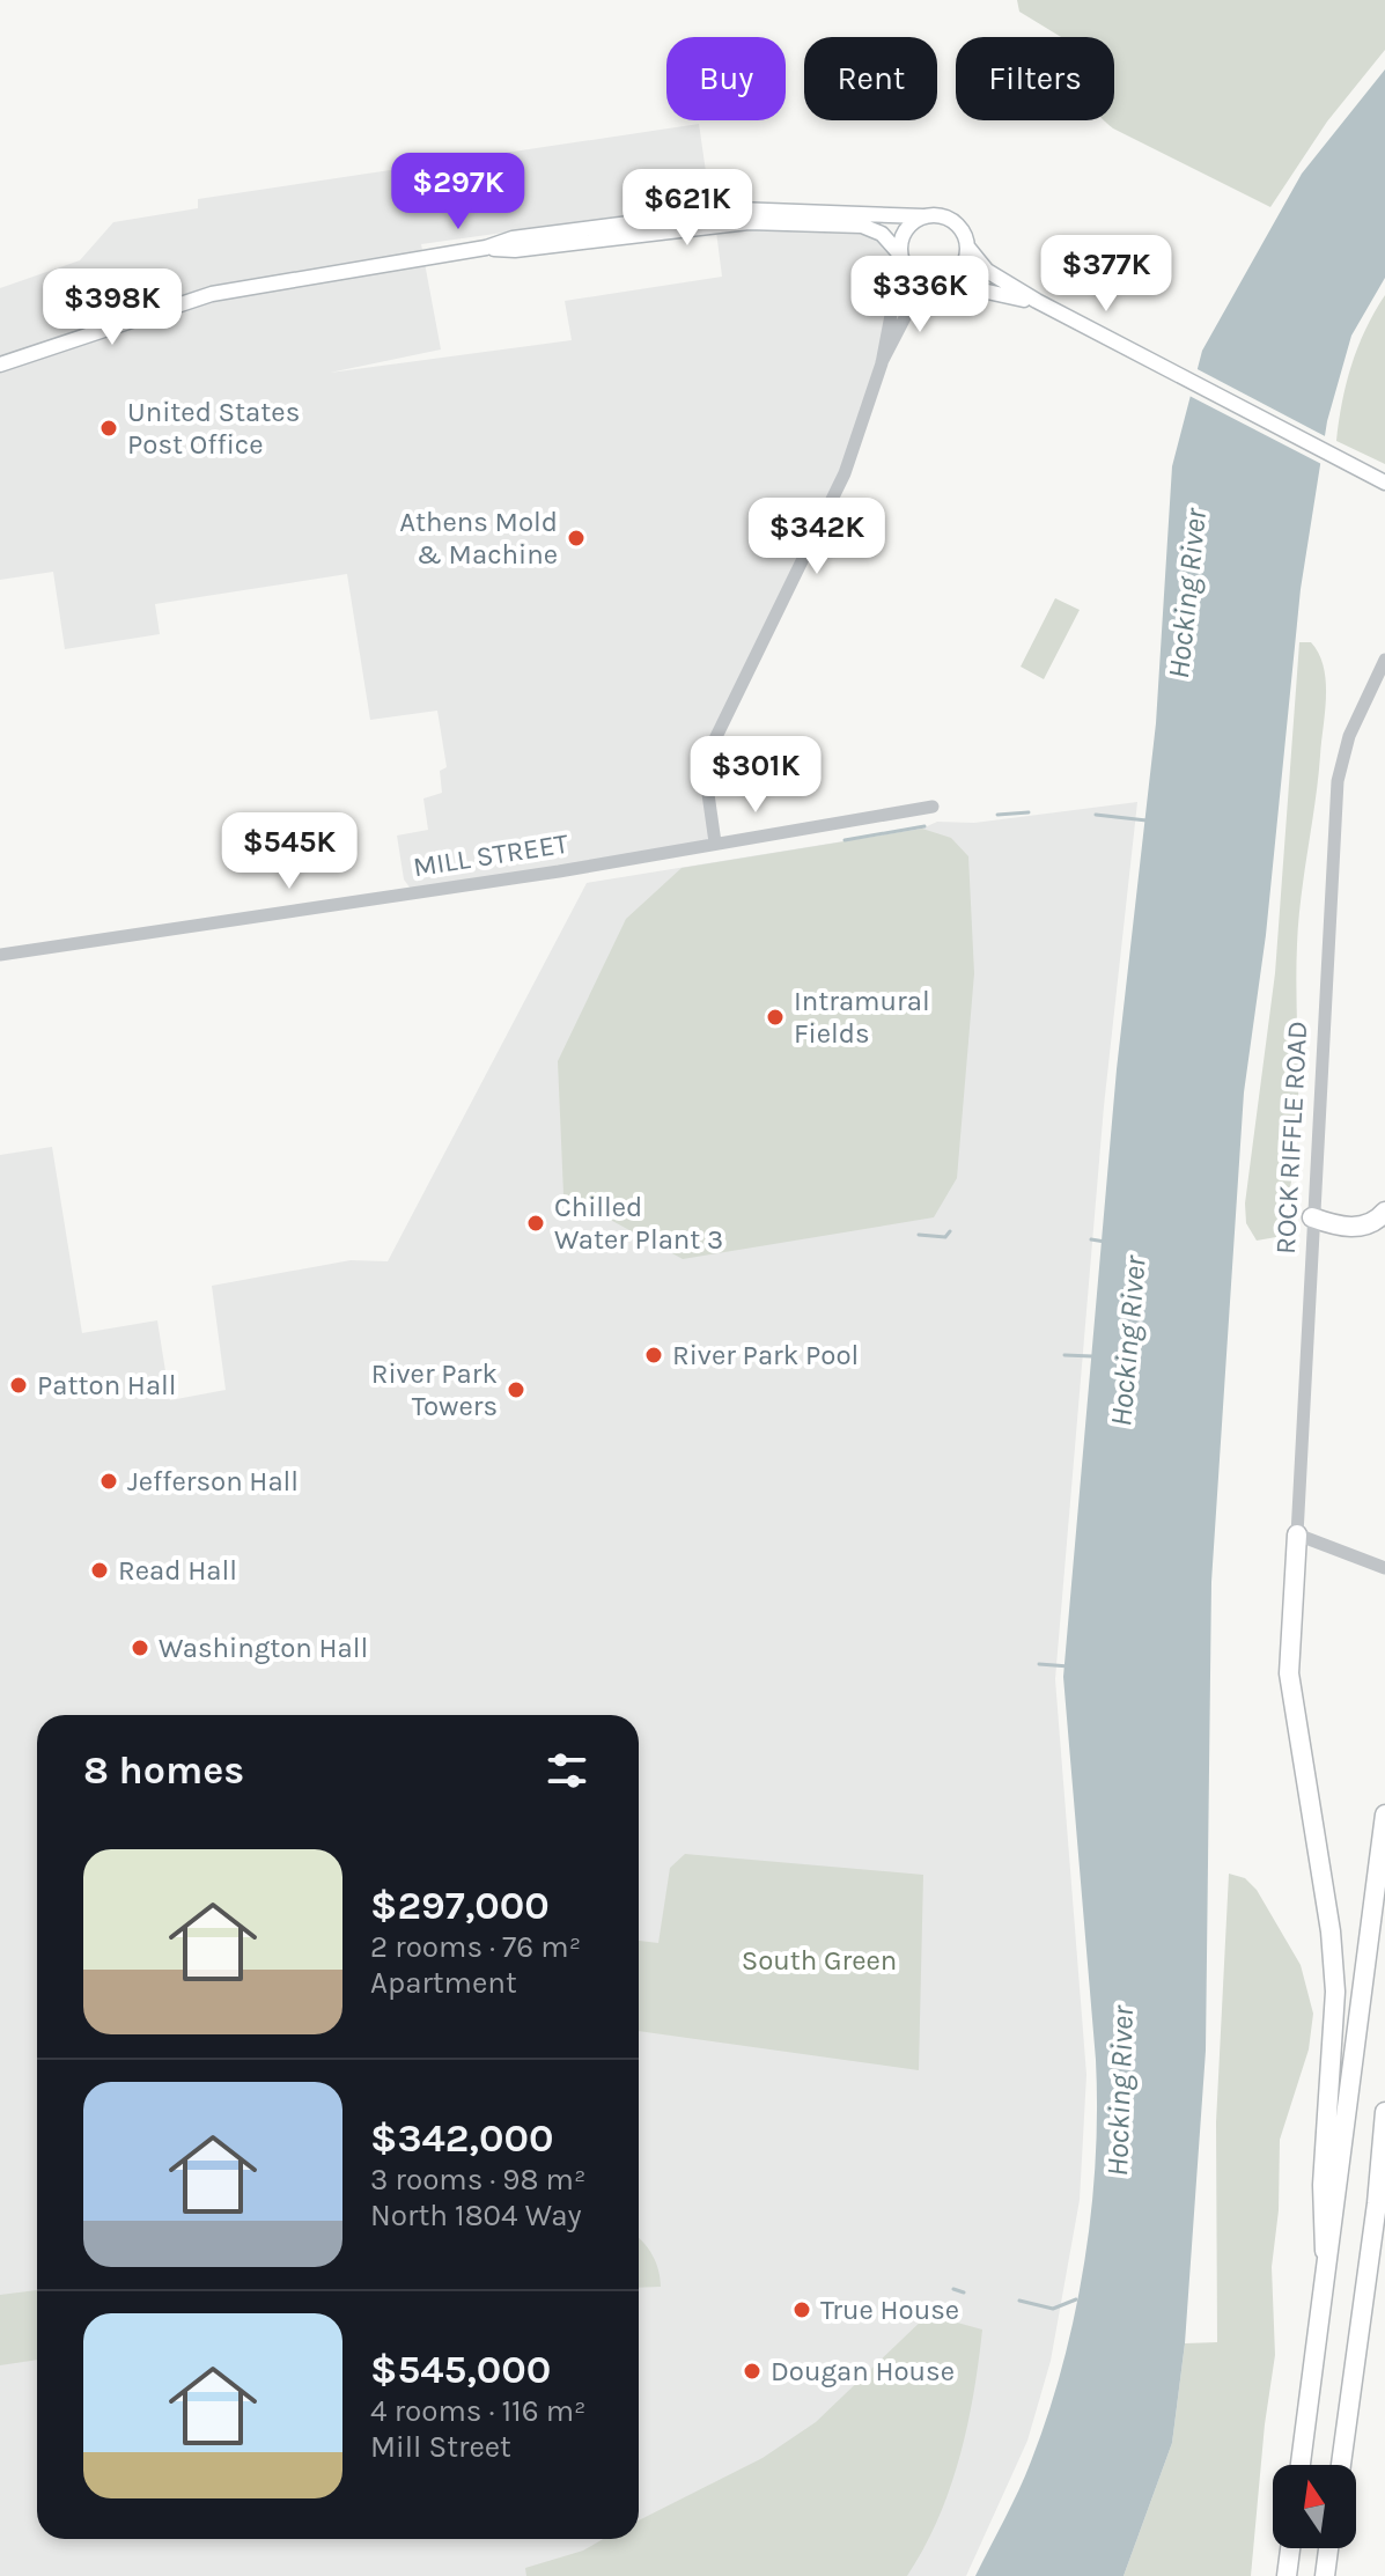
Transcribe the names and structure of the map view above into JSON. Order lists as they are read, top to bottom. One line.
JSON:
{"streets":{"street":["MILL STREET","ROCK RIFFLE ROAD"]},"water":["Hocking River"],"parks":["South Green"],"places":["United States Post Office","Athens Mold & Machine","Intramural Fields","Chilled Water Plant 3","River Park Pool","Patton Hall","River Park Towers","Jefferson Hall","Read Hall","Washington Hall","True House","Dougan House"],"north":"top","page":{"chip":["Buy","Rent","Filters"],"price":["$297K","$621K","$377K","$336K","$398K","$342K","$301K","$545K"],"heading":"8 homes","list":[{"name":"$297,000","note":"2 rooms · 76 m² · Apartment"},{"name":"$342,000","note":"3 rooms · 98 m² · North 1804 Way"},{"name":"$545,000","note":"4 rooms · 116 m² · Mill Street"}]}}
